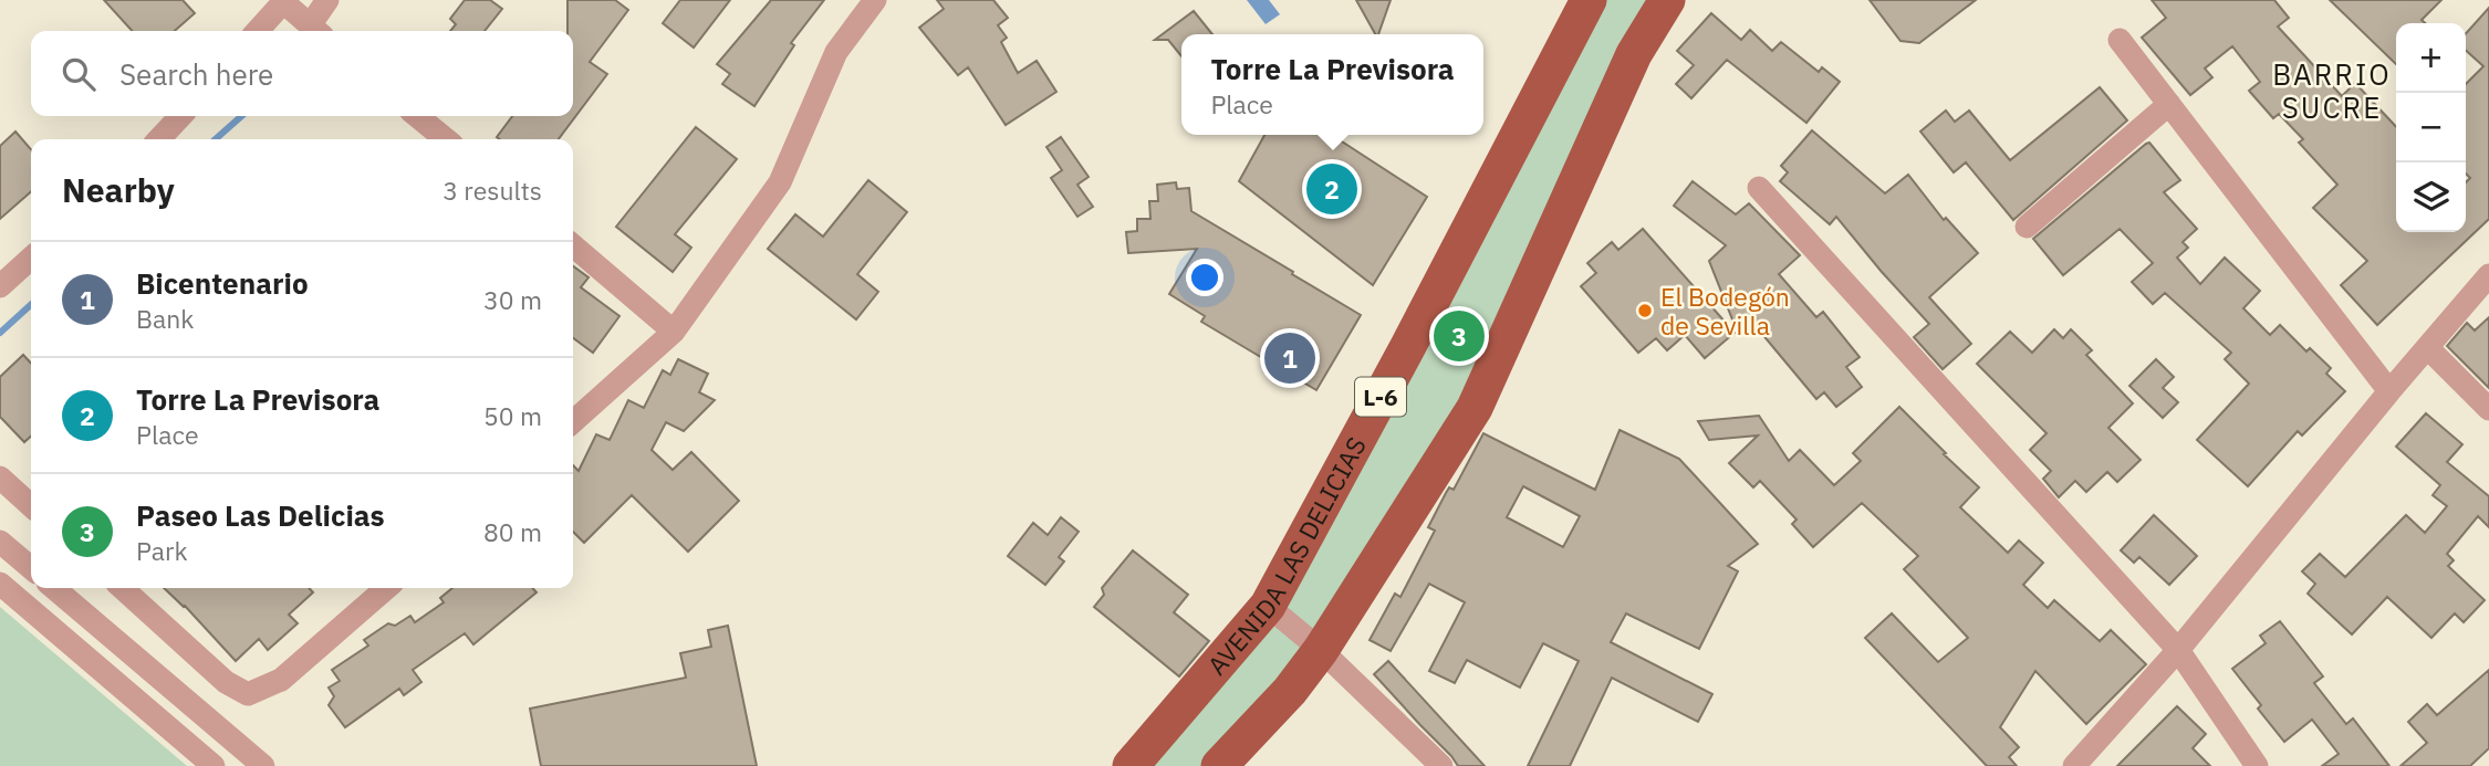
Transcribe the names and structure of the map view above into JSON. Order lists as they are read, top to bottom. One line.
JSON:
{"streets":{"main road":["L-6","AVENIDA LAS DELICIAS"]},"districts":["BARRIO SUCRE"],"places":["El Bodegón de Sevilla"],"page":{"map_buttons":["+","−"],"search":"Search here","popup":["Torre La Previsora","Place"],"heading":["Nearby","3 results"],"pins":["2","3","1"],"list":[{"mark":"1","name":"Bicentenario","note":"Bank","value":"30 m"},{"mark":"2","name":"Torre La Previsora","note":"Place","value":"50 m"},{"mark":"3","name":"Paseo Las Delicias","note":"Park","value":"80 m"}]}}
